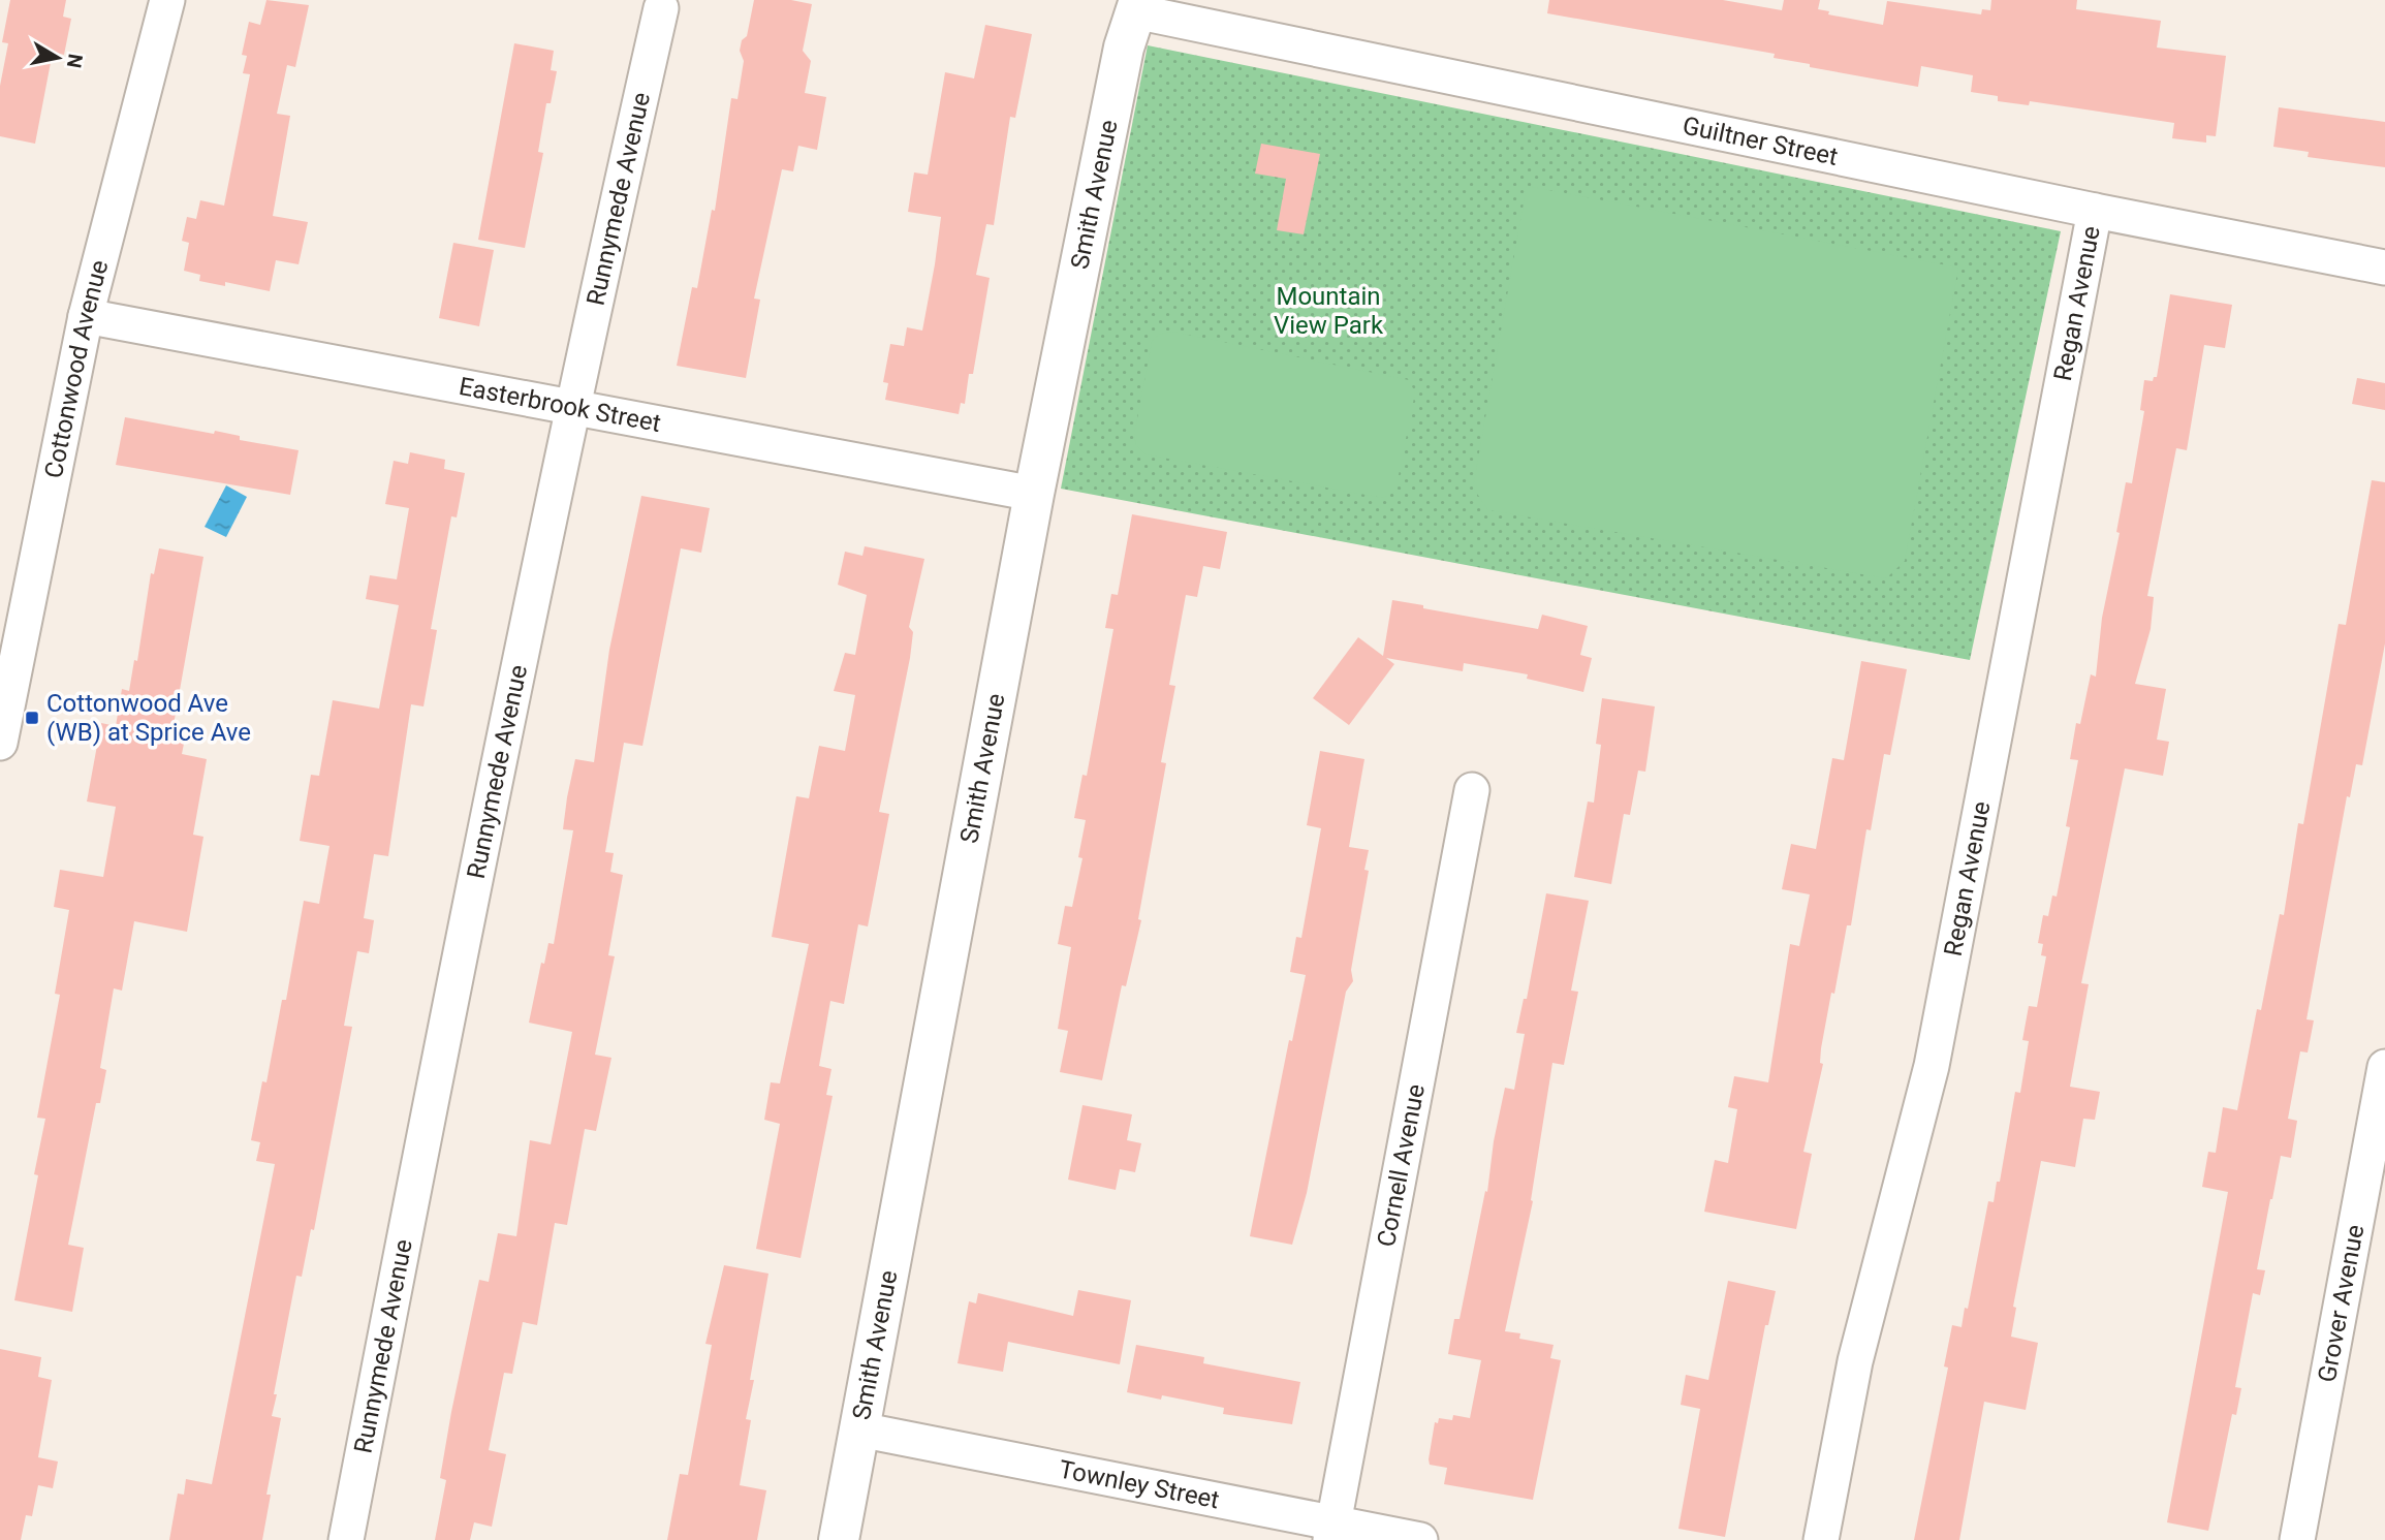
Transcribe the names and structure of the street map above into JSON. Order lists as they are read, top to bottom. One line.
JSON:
{"streets":{"street":["Guiltner Street","Smith Avenue","Runnymede Avenue","Regan Avenue","Cottonwood Avenue","Easterbrook Street","Cornell Avenue","Grover Avenue","Townley Street"]},"crossings":[["Guiltner Street","Smith Avenue"],["Guiltner Street","Regan Avenue"],["Smith Avenue","Easterbrook Street"],["Smith Avenue","Townley Street"],["Runnymede Avenue","Easterbrook Street"],["Cottonwood Avenue","Easterbrook Street"],["Cornell Avenue","Townley Street"]],"parks":["Mountain View Park"],"places":{"transit":["Cottonwood Ave (WB) at Sprice Ave"]},"north":"right"}
